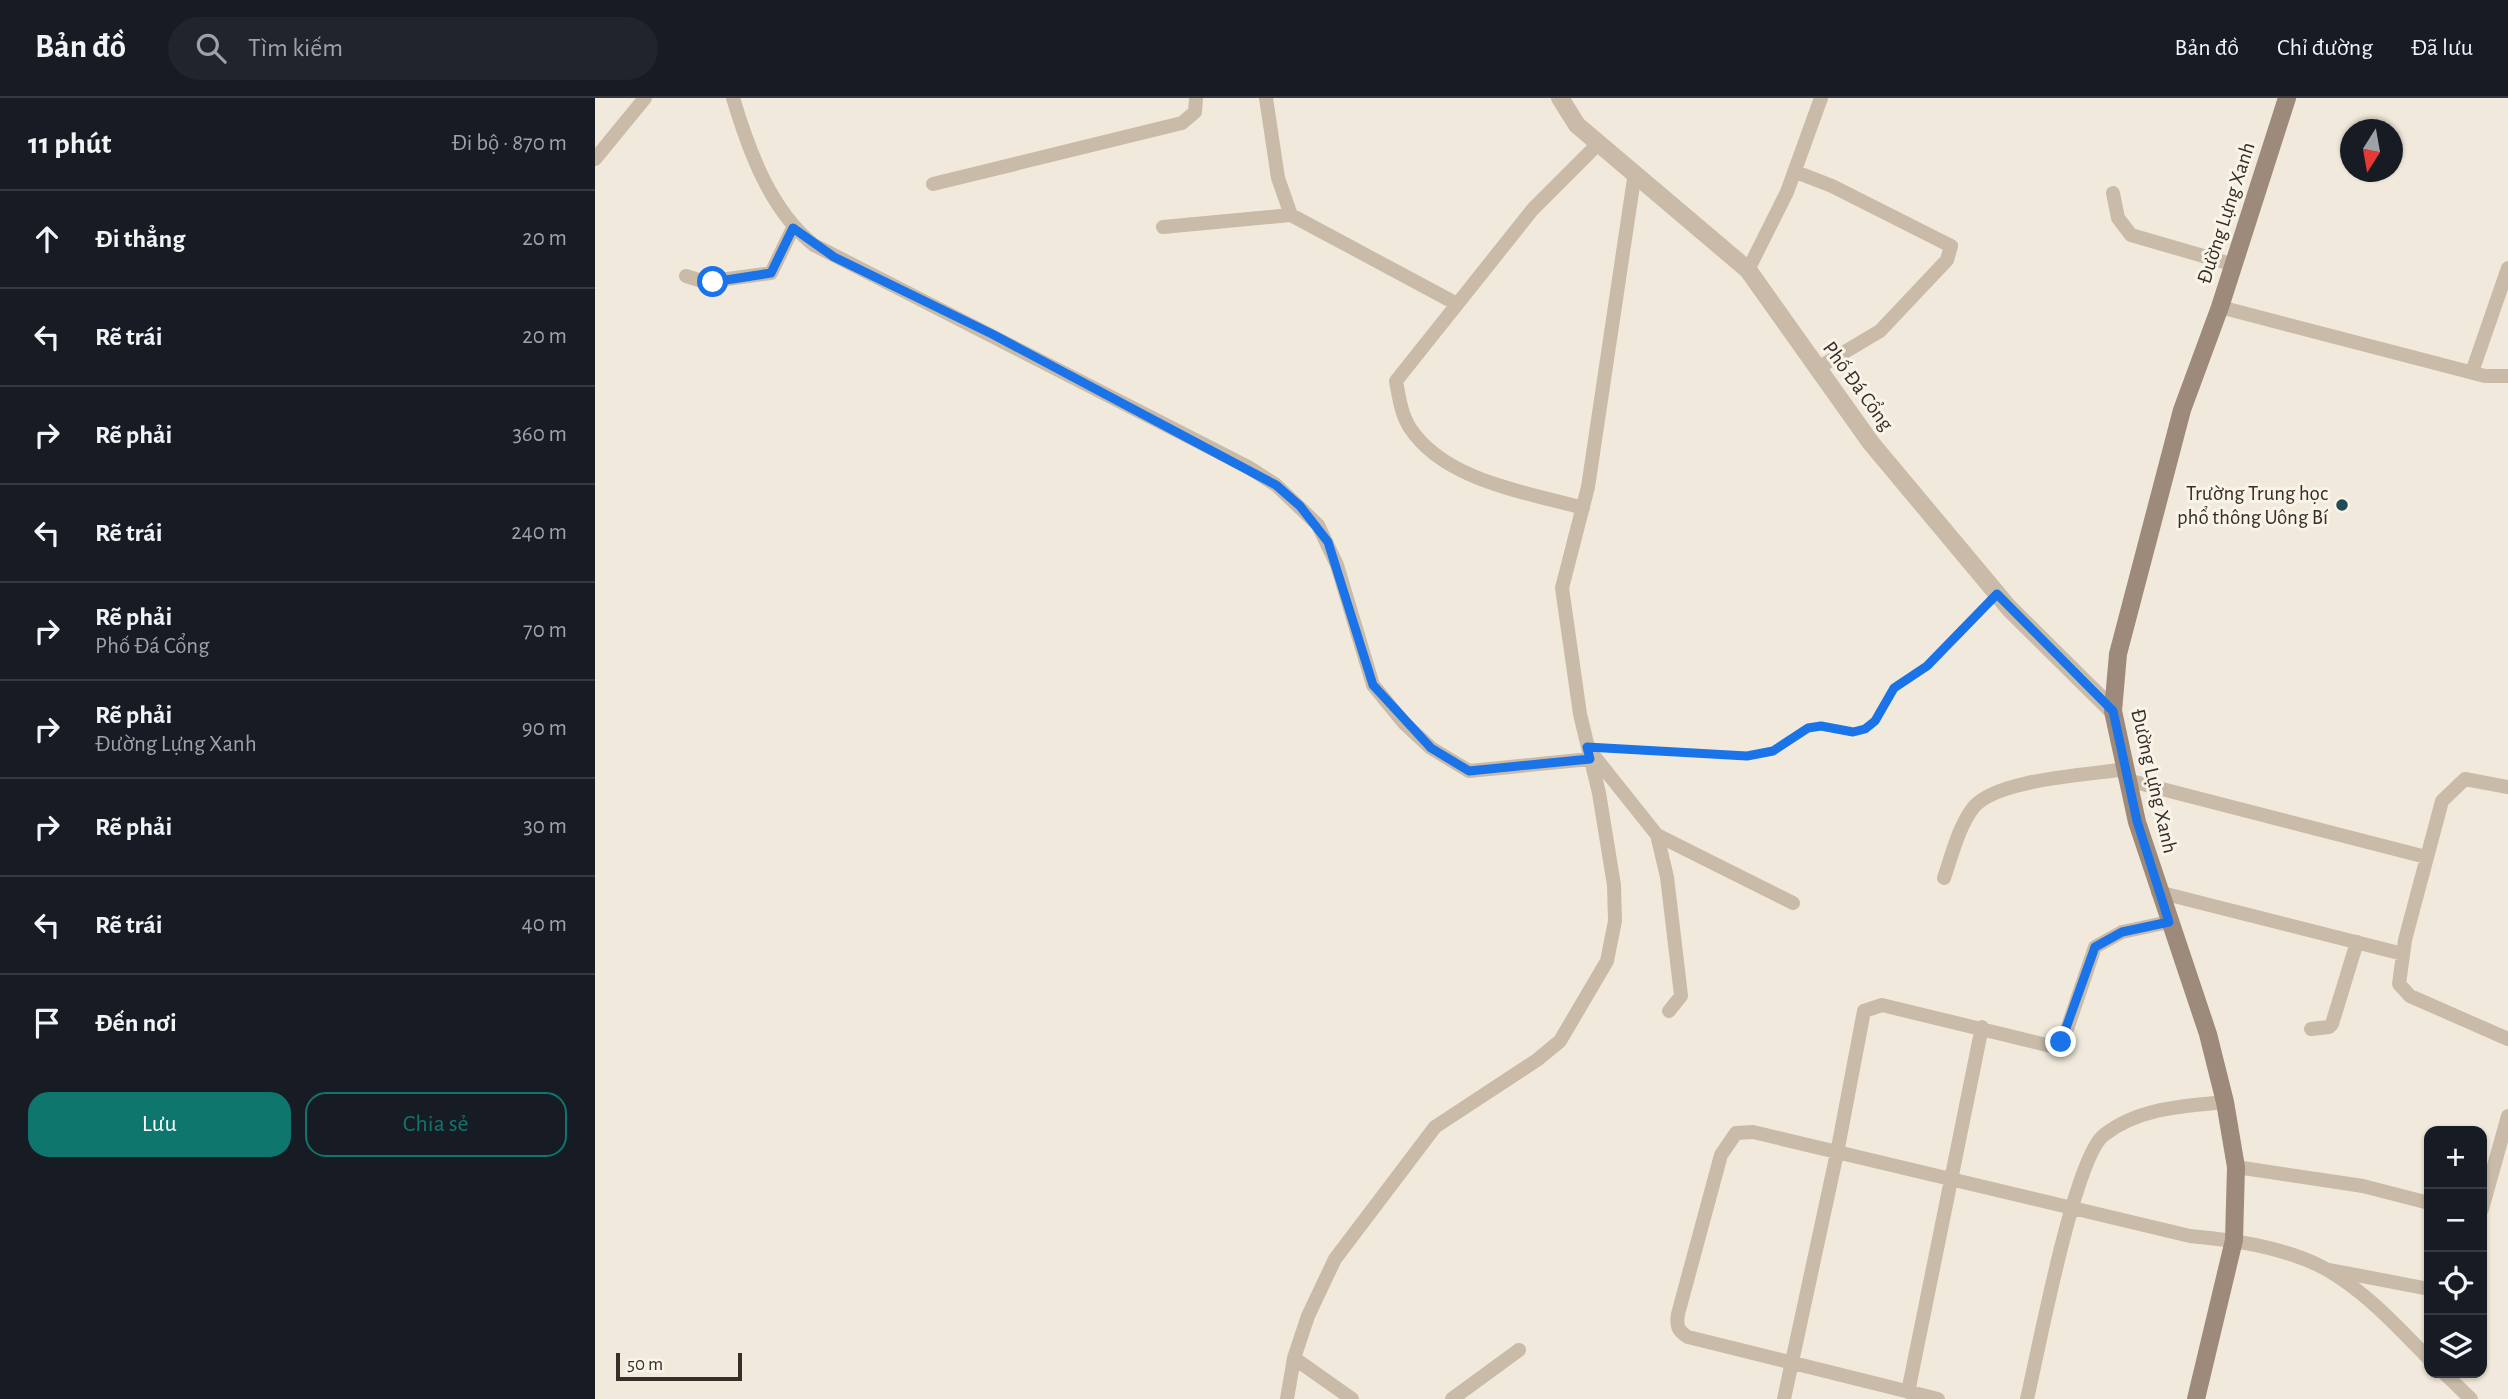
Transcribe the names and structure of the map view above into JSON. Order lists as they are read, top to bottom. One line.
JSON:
{"streets":{"main road":["Đường Lựng Xanh"],"street":["Phố Đá Cổng"]},"crossings":[["Đường Lựng Xanh","Phố Đá Cổng"]],"places":["Trường Trung học phổ thông Uông Bí"],"scale_bar":"50 m","north":"bottom","page":{"header":"Bản đồ","search":"Tìm kiếm","nav":["Bản đồ","Chỉ đường","Đã lưu"],"heading":["11 phút","Đi bộ · 870 m"],"list":[["Đi thẳng","20 m"],["Rẽ trái","20 m"],["Rẽ phải","360 m"],["Rẽ trái","240 m"],["Rẽ phải","Phố Đá Cổng","70 m"],["Rẽ phải","Đường Lựng Xanh","90 m"],["Rẽ phải","30 m"],["Rẽ trái","40 m"],"Đến nơi"],"buttons":["Lưu","Chia sẻ"],"map_buttons":["+","−"],"scale":"50 m"}}
